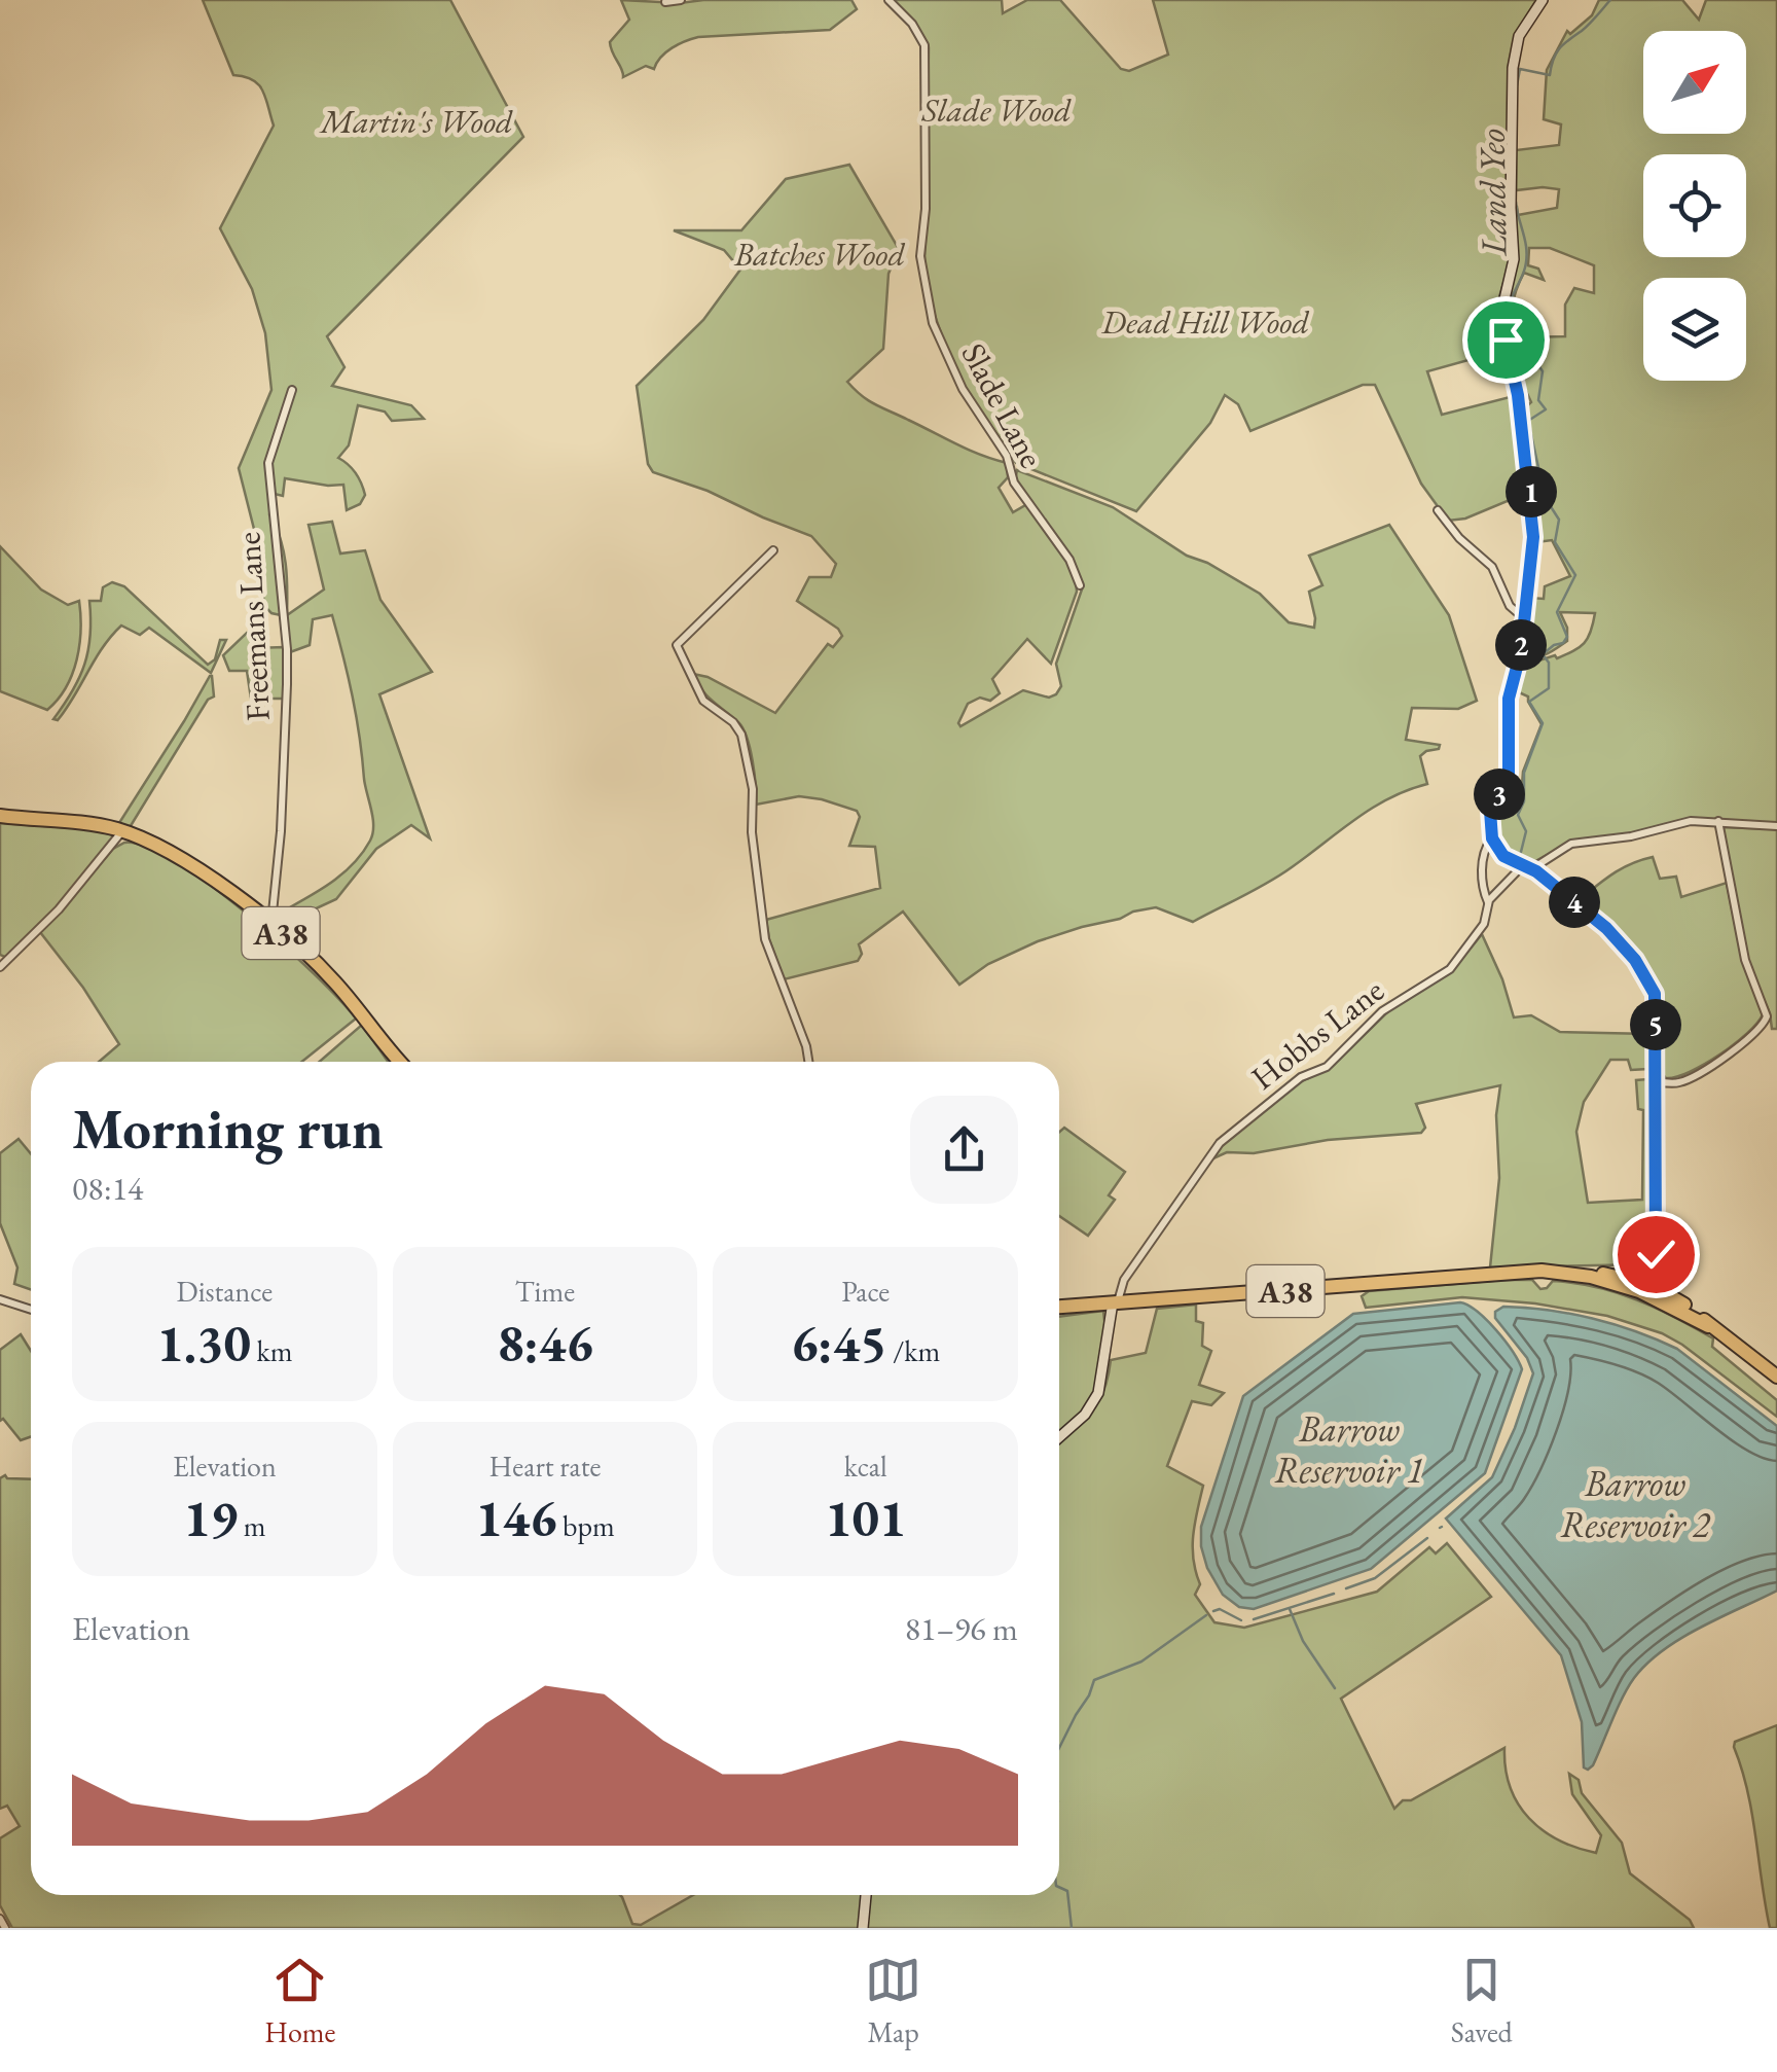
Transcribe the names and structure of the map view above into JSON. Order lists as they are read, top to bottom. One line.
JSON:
{"streets":{"highway":["A38"],"street":["Slade Lane","Freemans Lane","Hobbs Lane"]},"crossings":[["Freemans Lane","A38"],["A38","Hobbs Lane"]],"water":["Land Yeo","Barrow Reservoir 1","Barrow Reservoir 2"],"parks":["Slade Wood","Martin's Wood","Batches Wood","Dead Hill Wood"],"north":"top right","page":{"pins":["1","2","3","4","5"],"heading":["Morning run","08:14"],"stats":[["Distance","1.30 km"],["Time","8:46"],["Pace","6:45 /km"],["Elevation","19 m"],["Heart rate","146 bpm"],["kcal","101"]],"chart":["Elevation","81–96 m"],"tabs":["Home","Map","Saved"]}}
